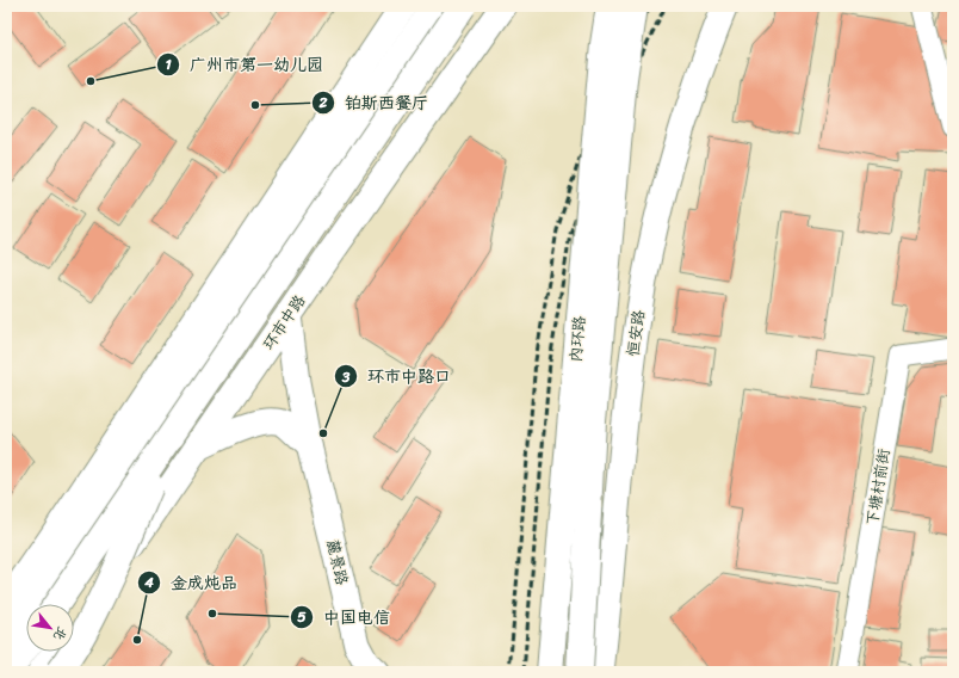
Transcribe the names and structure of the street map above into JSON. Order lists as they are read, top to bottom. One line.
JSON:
{"streets":{"highway":["环市中路","内环路"],"street":["恒安路","下塘村前街","麓景路"]},"crossings":[["环市中路","麓景路"]],"places":["广州市第一幼儿园","铂斯西餐厅","环市中路口","中国电信","金成炖品"],"north":"bottom right"}
